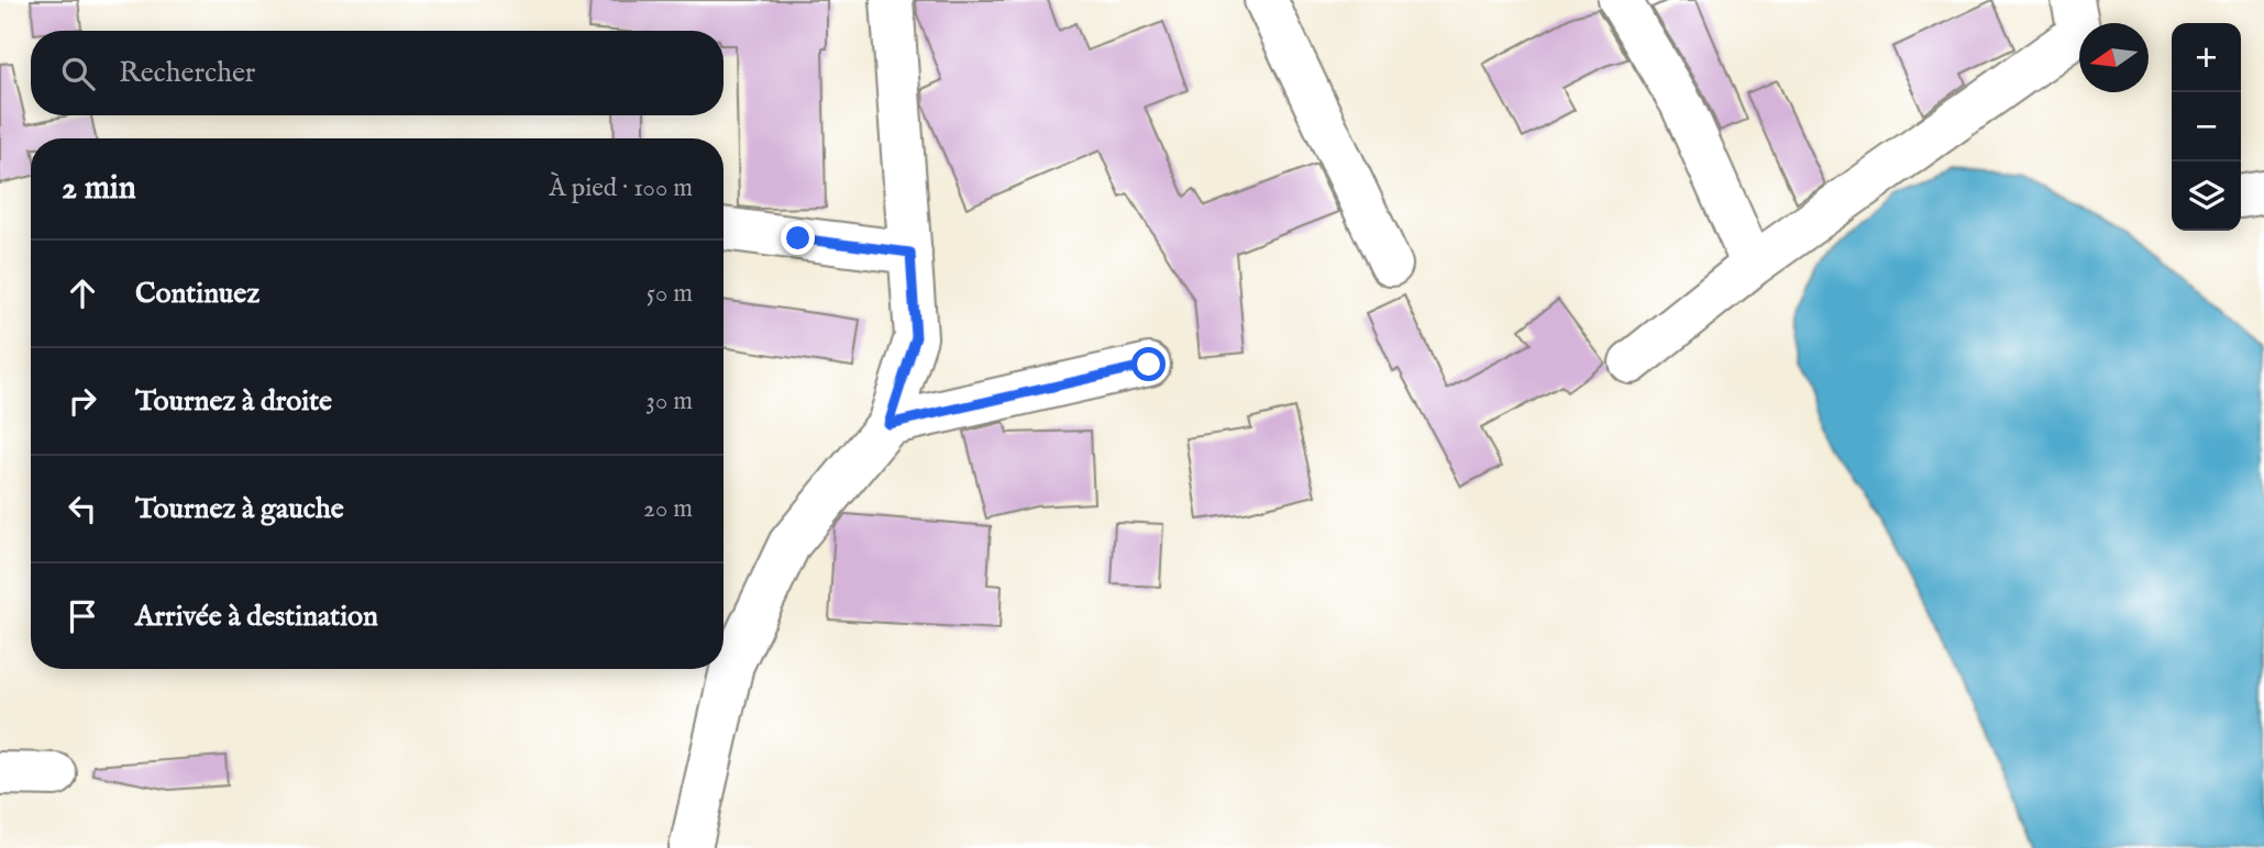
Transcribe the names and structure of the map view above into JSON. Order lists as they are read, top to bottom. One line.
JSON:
{"north":"left","page":{"map_buttons":["+","−"],"search":"Rechercher","heading":["2 min","À pied · 100 m"],"list":[["Continuez","50 m"],["Tournez à droite","30 m"],["Tournez à gauche","20 m"],"Arrivée à destination"]}}
